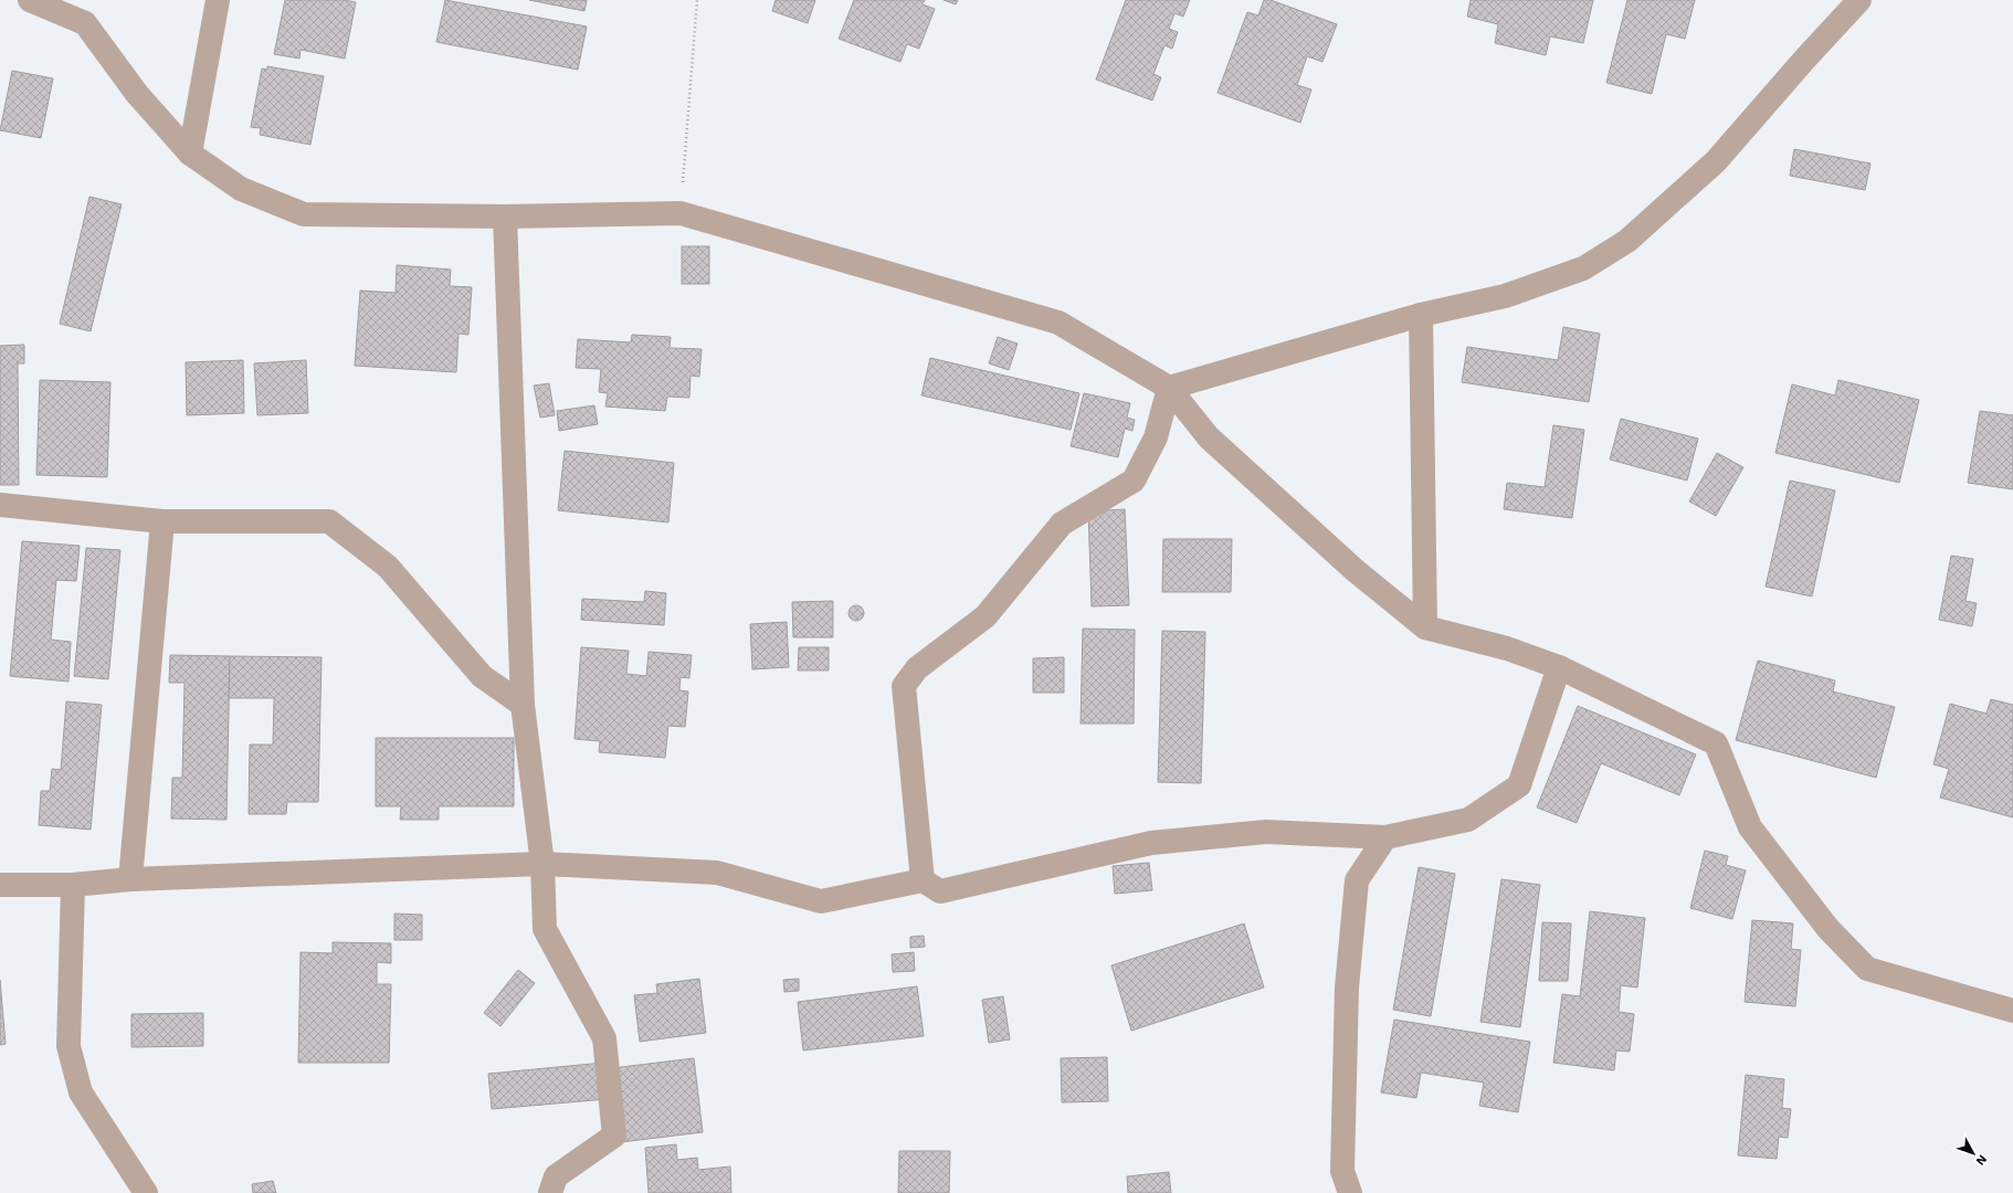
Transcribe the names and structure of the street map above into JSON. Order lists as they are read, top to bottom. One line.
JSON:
{"north":"bottom right"}
